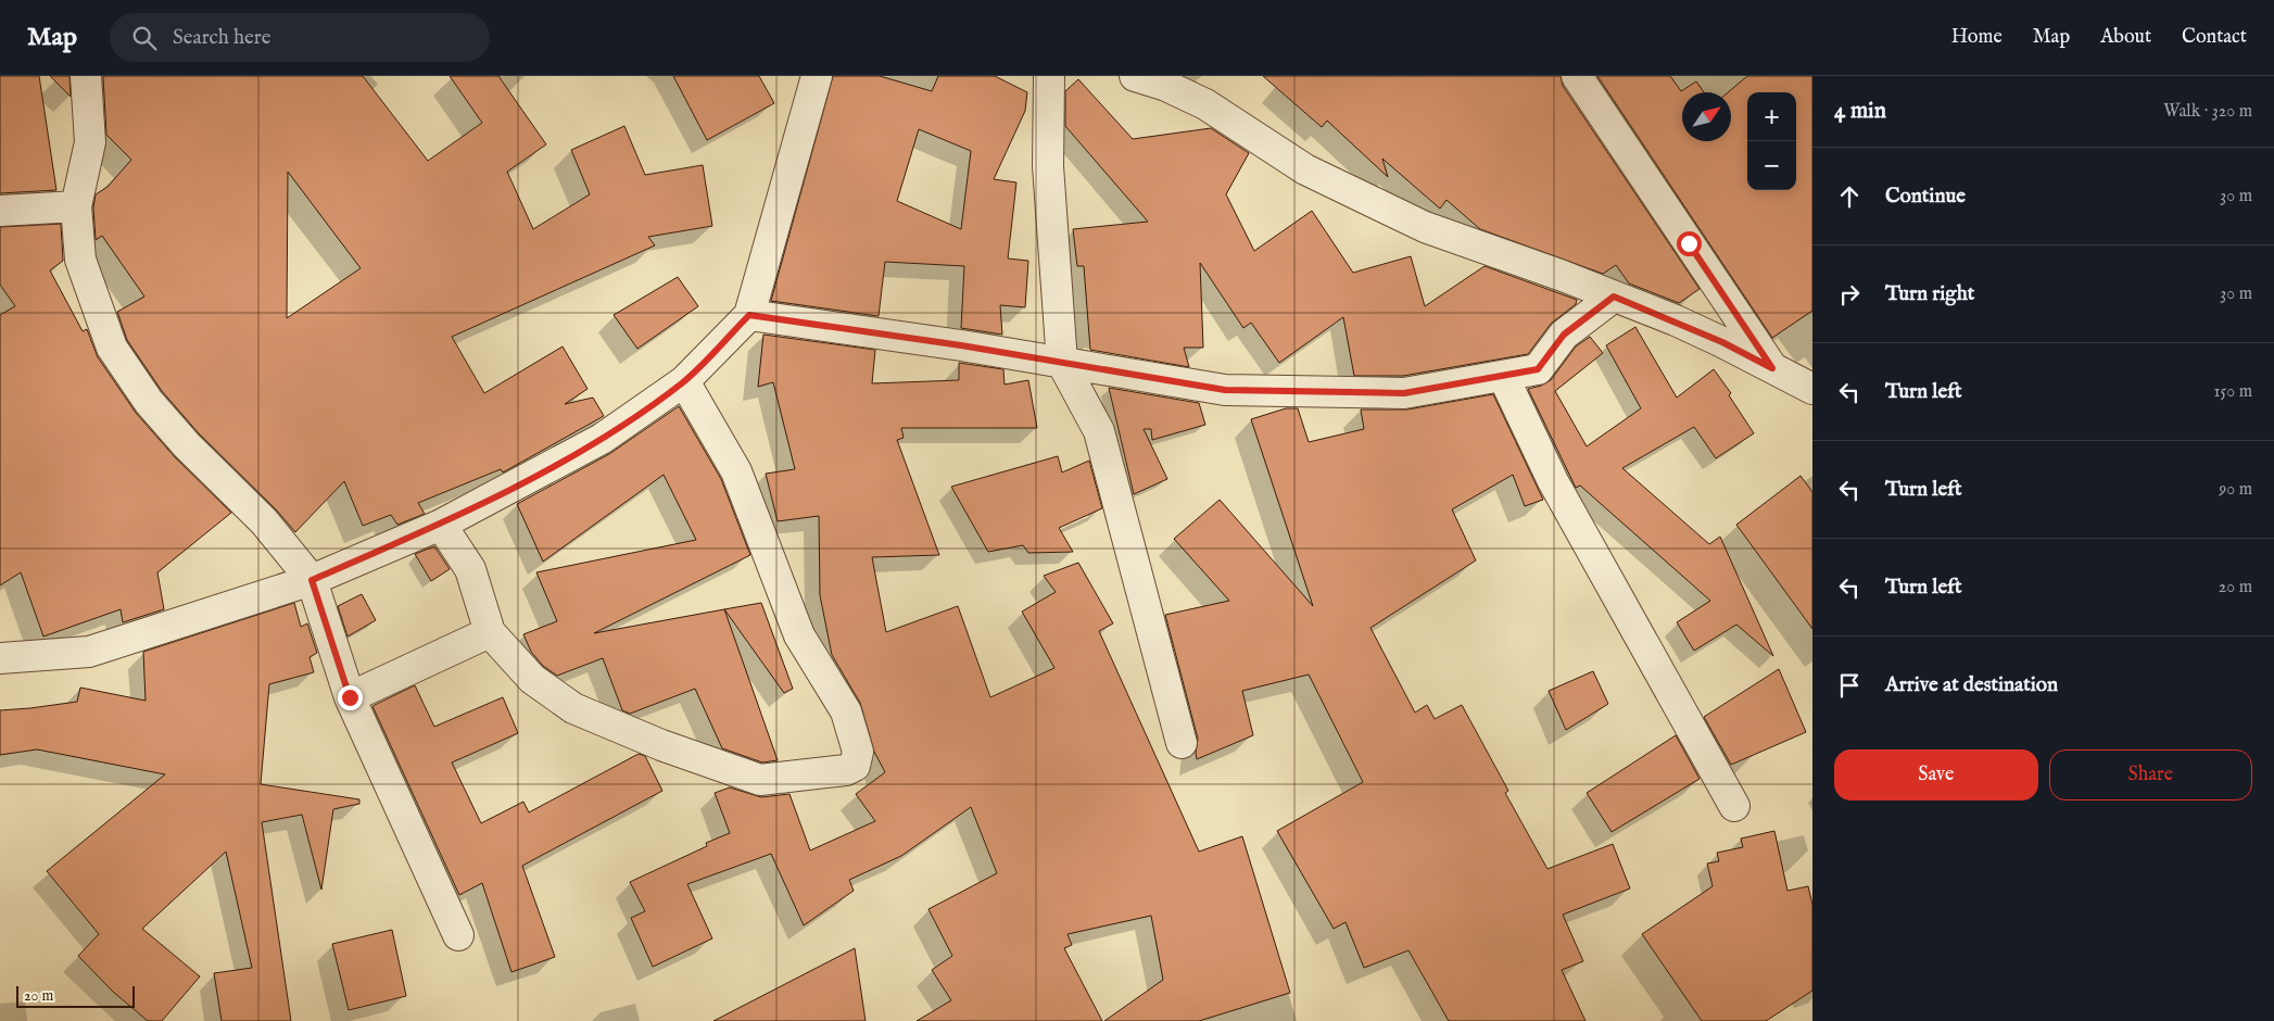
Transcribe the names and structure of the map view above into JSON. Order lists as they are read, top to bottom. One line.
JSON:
{"scale_bar":"20 m","north":"top right","page":{"header":"Map","search":"Search here","nav":["Home","Map","About","Contact"],"heading":["4 min","Walk · 320 m"],"map_buttons":["+","−"],"list":[["Continue","30 m"],["Turn right","30 m"],["Turn left","150 m"],["Turn left","90 m"],["Turn left","20 m"],"Arrive at destination"],"buttons":["Save","Share"],"scale":"20 m"}}
